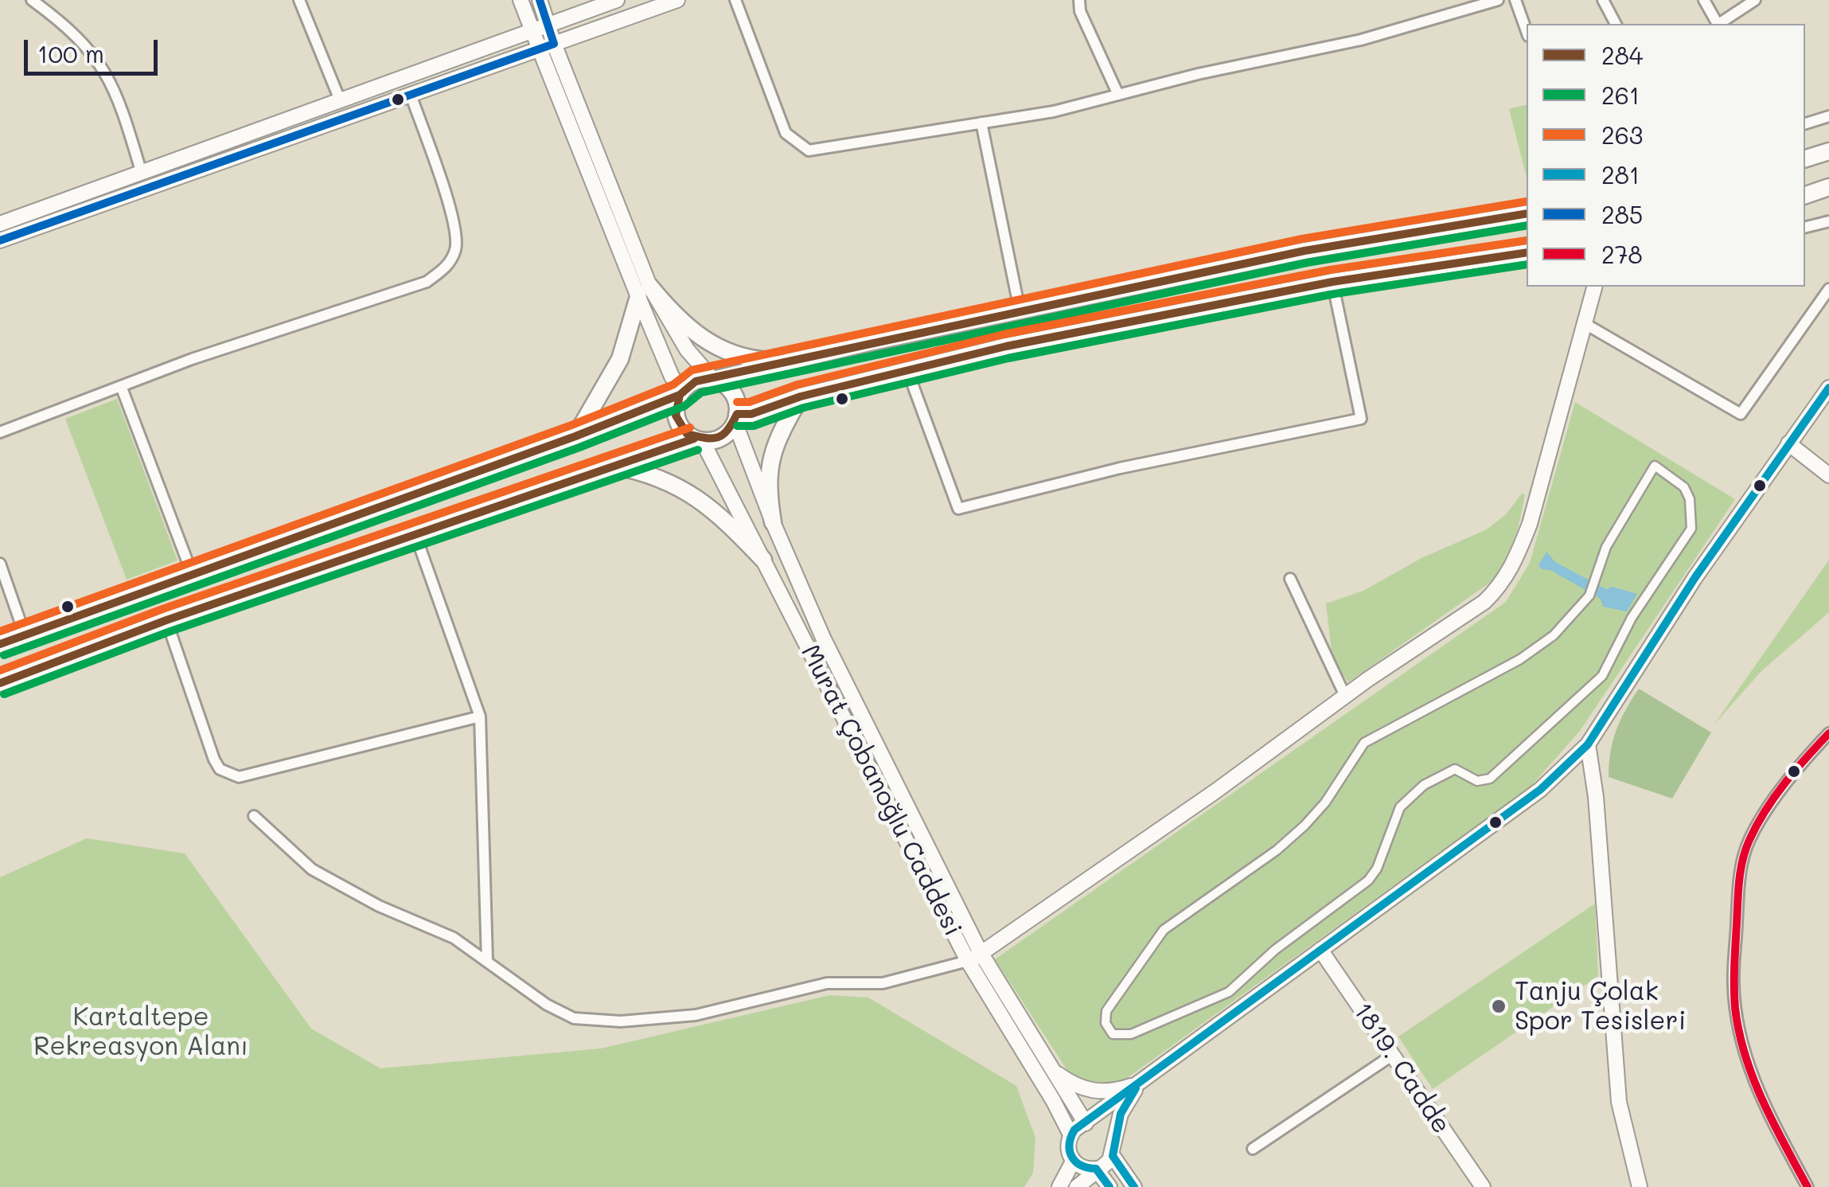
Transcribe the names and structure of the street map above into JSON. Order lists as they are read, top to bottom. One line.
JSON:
{"streets":{"main road":["Murat Çobanoğlu Caddesi","1819. Cadde"]},"parks":["Kartaltepe Rekreasyon Alanı"],"places":["Tanju Çolak Spor Tesisleri"],"lines":["transit line 285","transit line 263","transit line 284","transit line 261","transit line 281","transit line 278"],"legend":["284","261","263","281","285","278"],"scale_bar":"100 m"}
